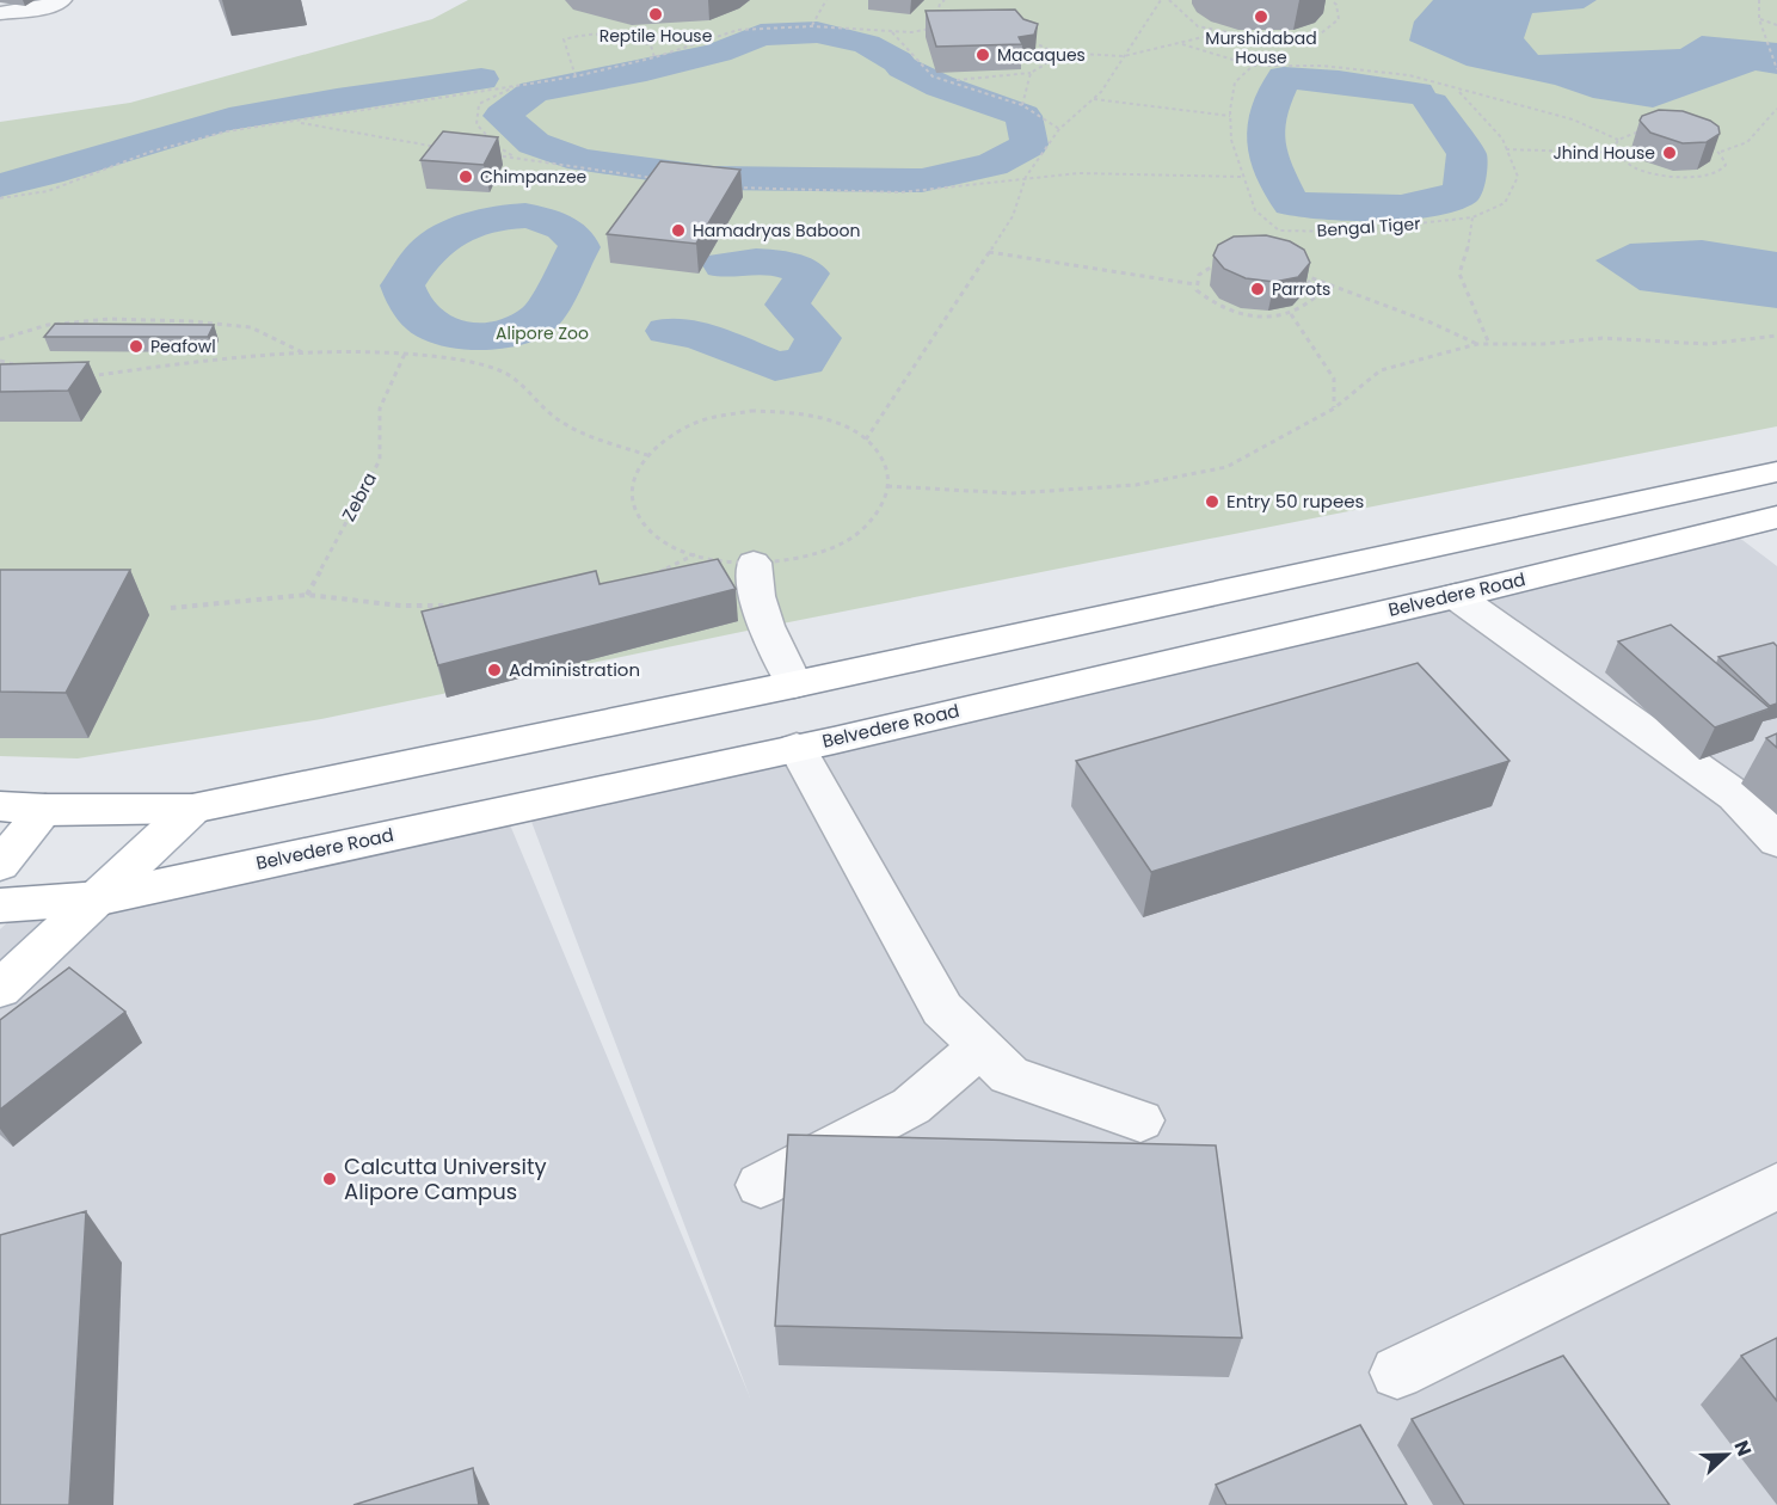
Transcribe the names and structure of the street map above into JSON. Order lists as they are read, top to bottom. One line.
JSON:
{"streets":{"main road":["Belvedere Road"],"path":["Bengal Tiger","Zebra"]},"parks":["Alipore Zoo"],"places":["Reptile House","Murshidabad House","Macaques","Jhind House","Chimpanzee","Hamadryas Baboon","Parrots","Peafowl","Entry 50 rupees","Administration","Calcutta University Alipore Campus"],"north":"right"}
